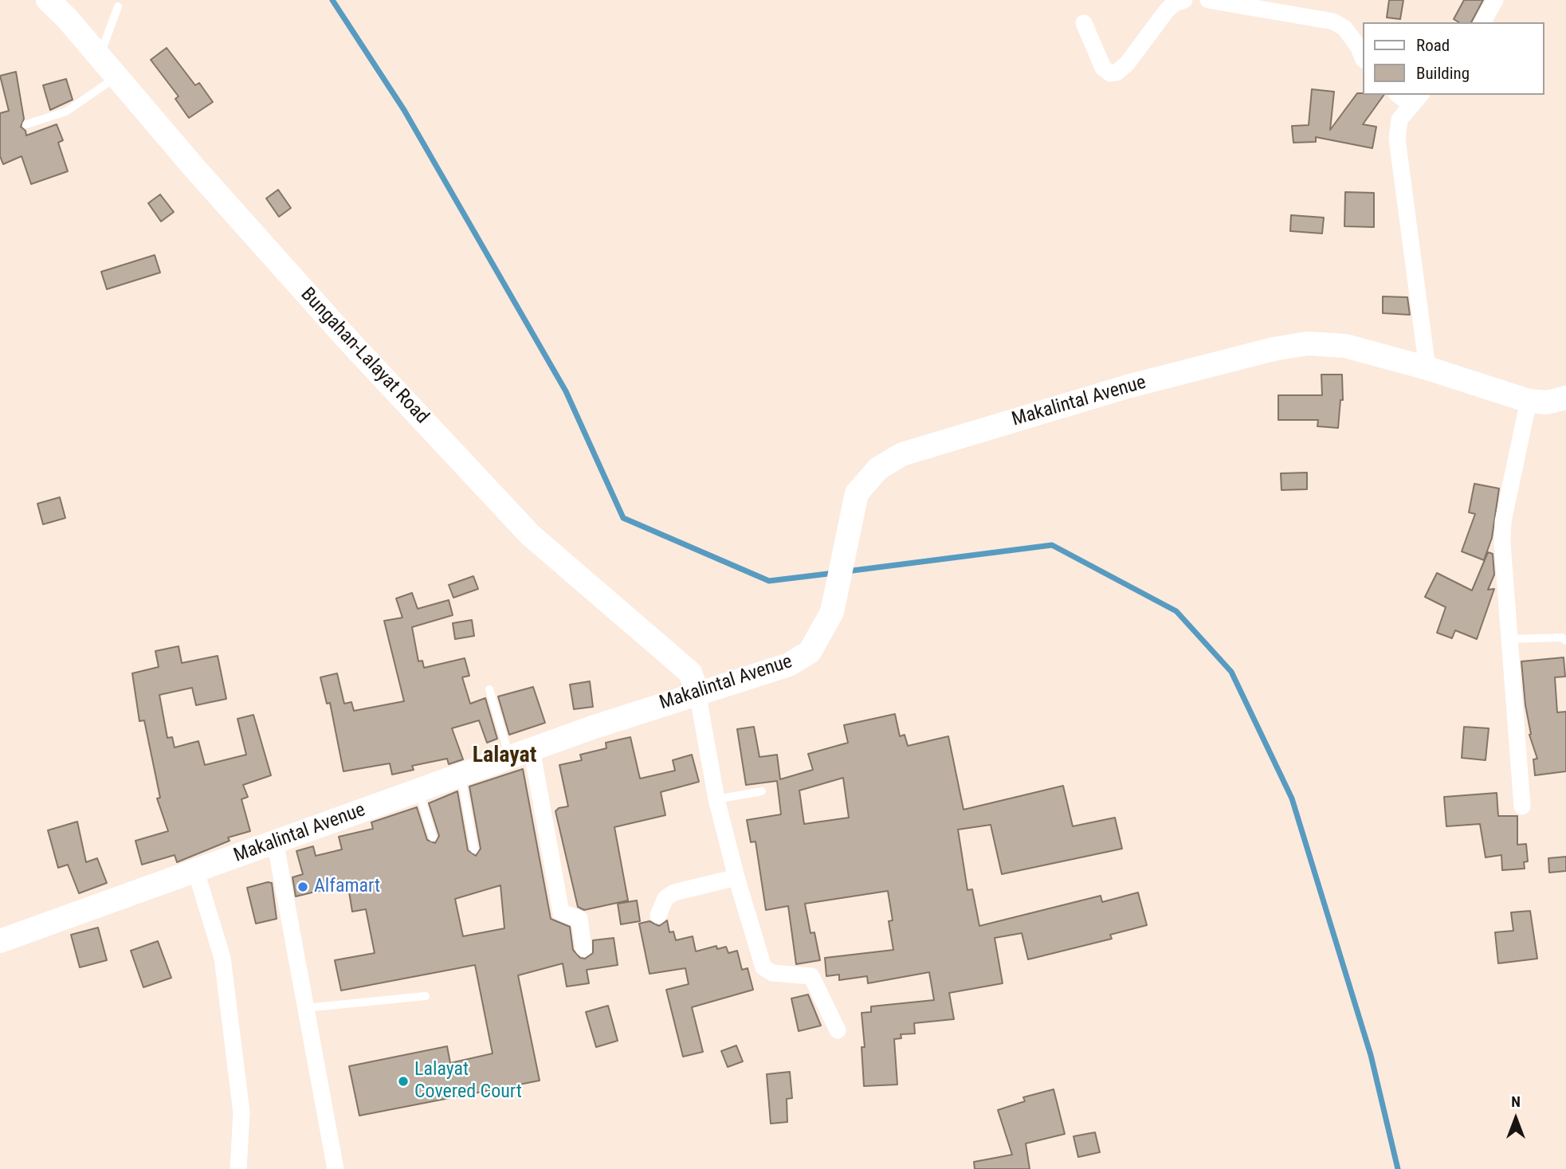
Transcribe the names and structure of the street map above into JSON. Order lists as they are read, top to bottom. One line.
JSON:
{"streets":{"main road":["Bungahan-Lalayat Road","Makalintal Avenue"]},"crossings":[["Bungahan-Lalayat Road","Makalintal Avenue"]],"districts":["Lalayat"],"places":["Alfamart","Lalayat Covered Court"],"legend":["Road","Building"],"north":"top"}
